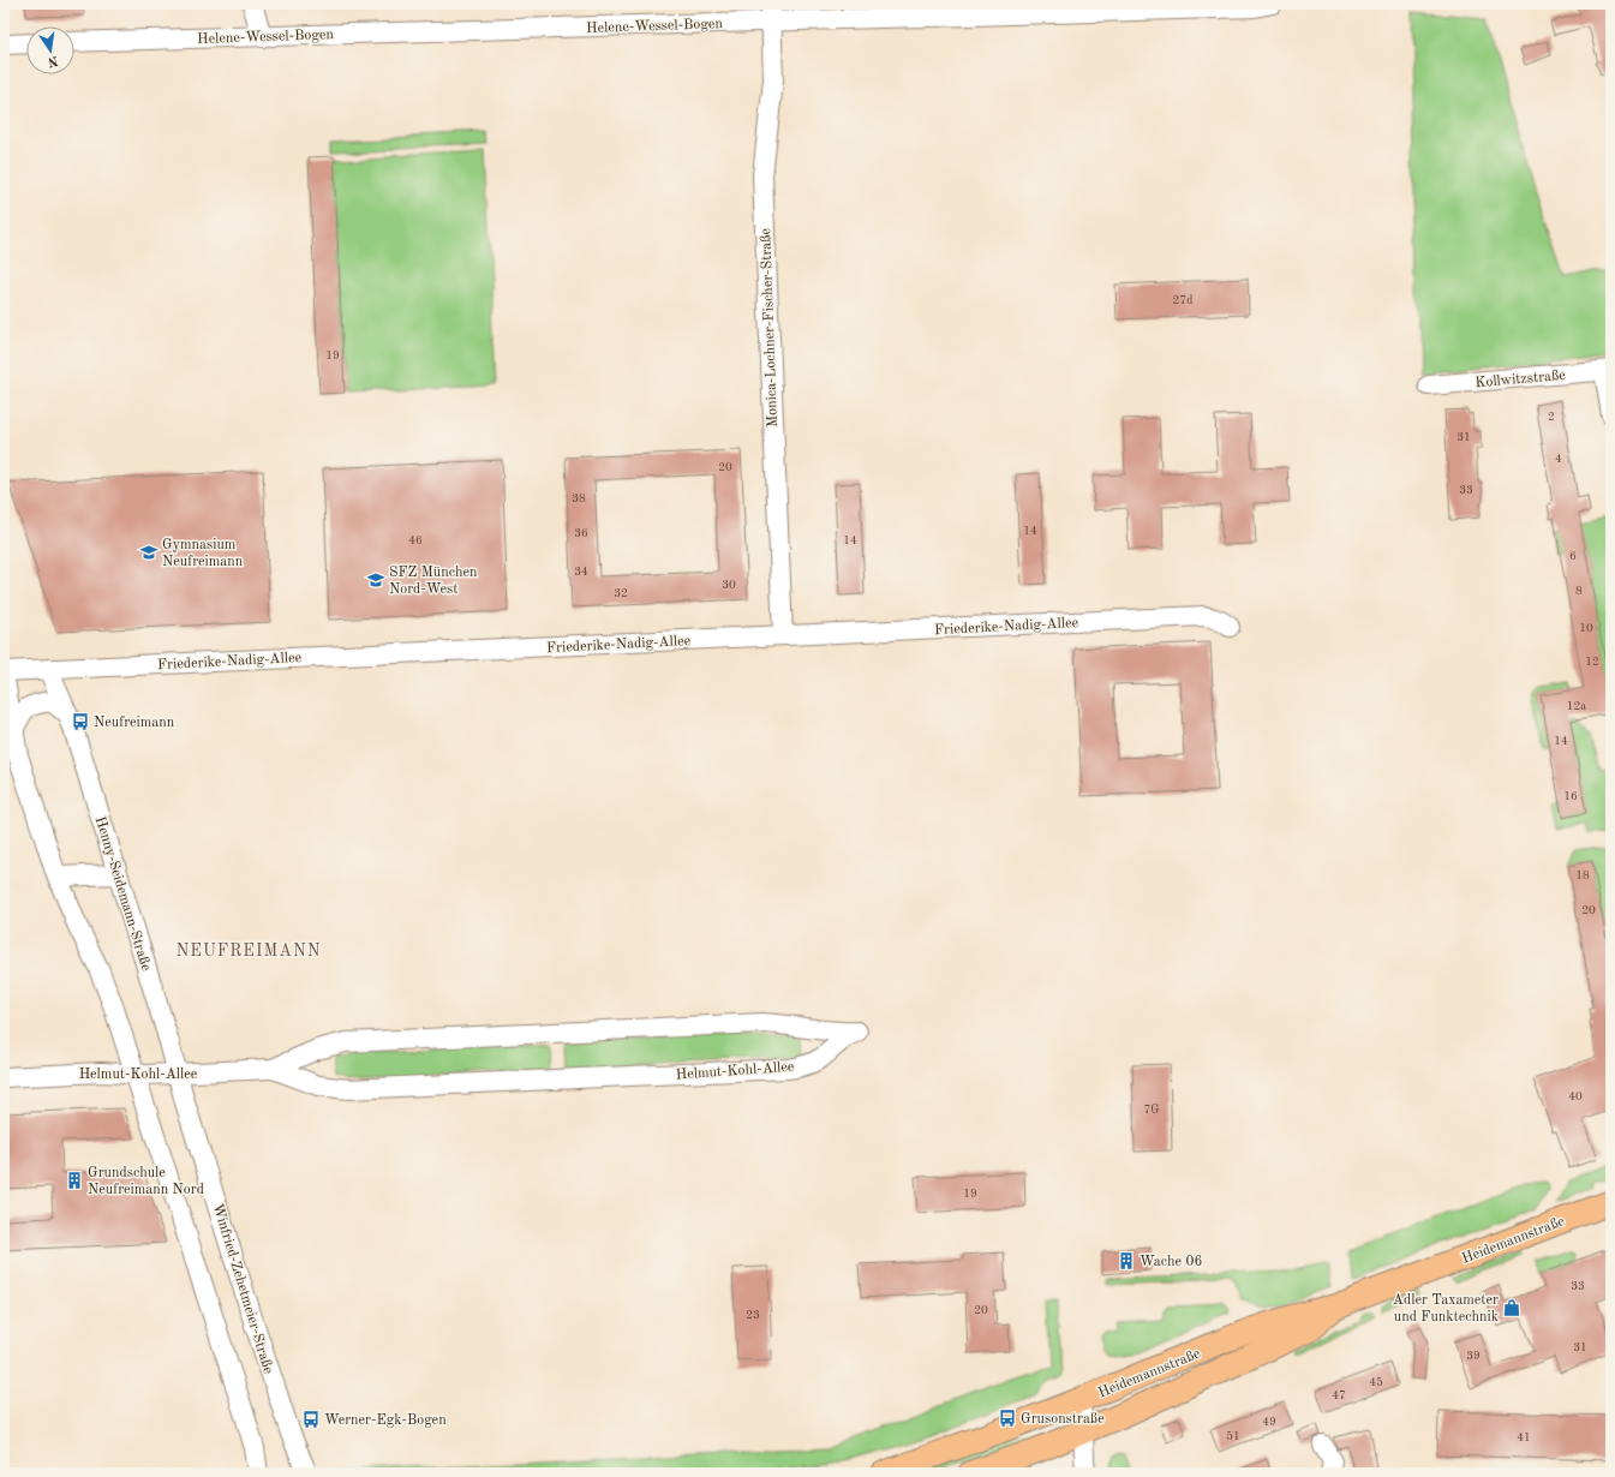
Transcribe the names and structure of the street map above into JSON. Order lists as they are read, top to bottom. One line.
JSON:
{"streets":{"main road":["Heidemannstraße"],"street":["Helene-Wessel-Bogen","Monica-Lochner-Fischer-Straße","Kollwitzstraße","Friederike-Nadig-Allee","Henny-Seidemann-Straße","Helmut-Kohl-Allee","Winfried-Zehetmeier-Straße"]},"crossings":[["Helene-Wessel-Bogen","Monica-Lochner-Fischer-Straße"],["Monica-Lochner-Fischer-Straße","Friederike-Nadig-Allee"],["Friederike-Nadig-Allee","Henny-Seidemann-Straße"],["Henny-Seidemann-Straße","Helmut-Kohl-Allee"],["Henny-Seidemann-Straße","Winfried-Zehetmeier-Straße"],["Helmut-Kohl-Allee","Winfried-Zehetmeier-Straße"]],"districts":["NEUFREIMANN"],"places":{"school or university":["Gymnasium Neufreimann","SFZ München Nord-West"],"bus stop":["Neufreimann","Grusonstraße","Werner-Egk-Bogen"],"building":["Grundschule Neufreimann Nord","Wache 06"],"shop":["Adler Taxameter und Funktechnik"]},"house_numbers":["27d","19","2","31","4","20","33","38","14","36","46","14","6","34","30","8","32","10","12","12a","14","16","18","20","40","7G","19","33","20","23","31","39","45","47","49","51","41"],"north":"bottom"}
